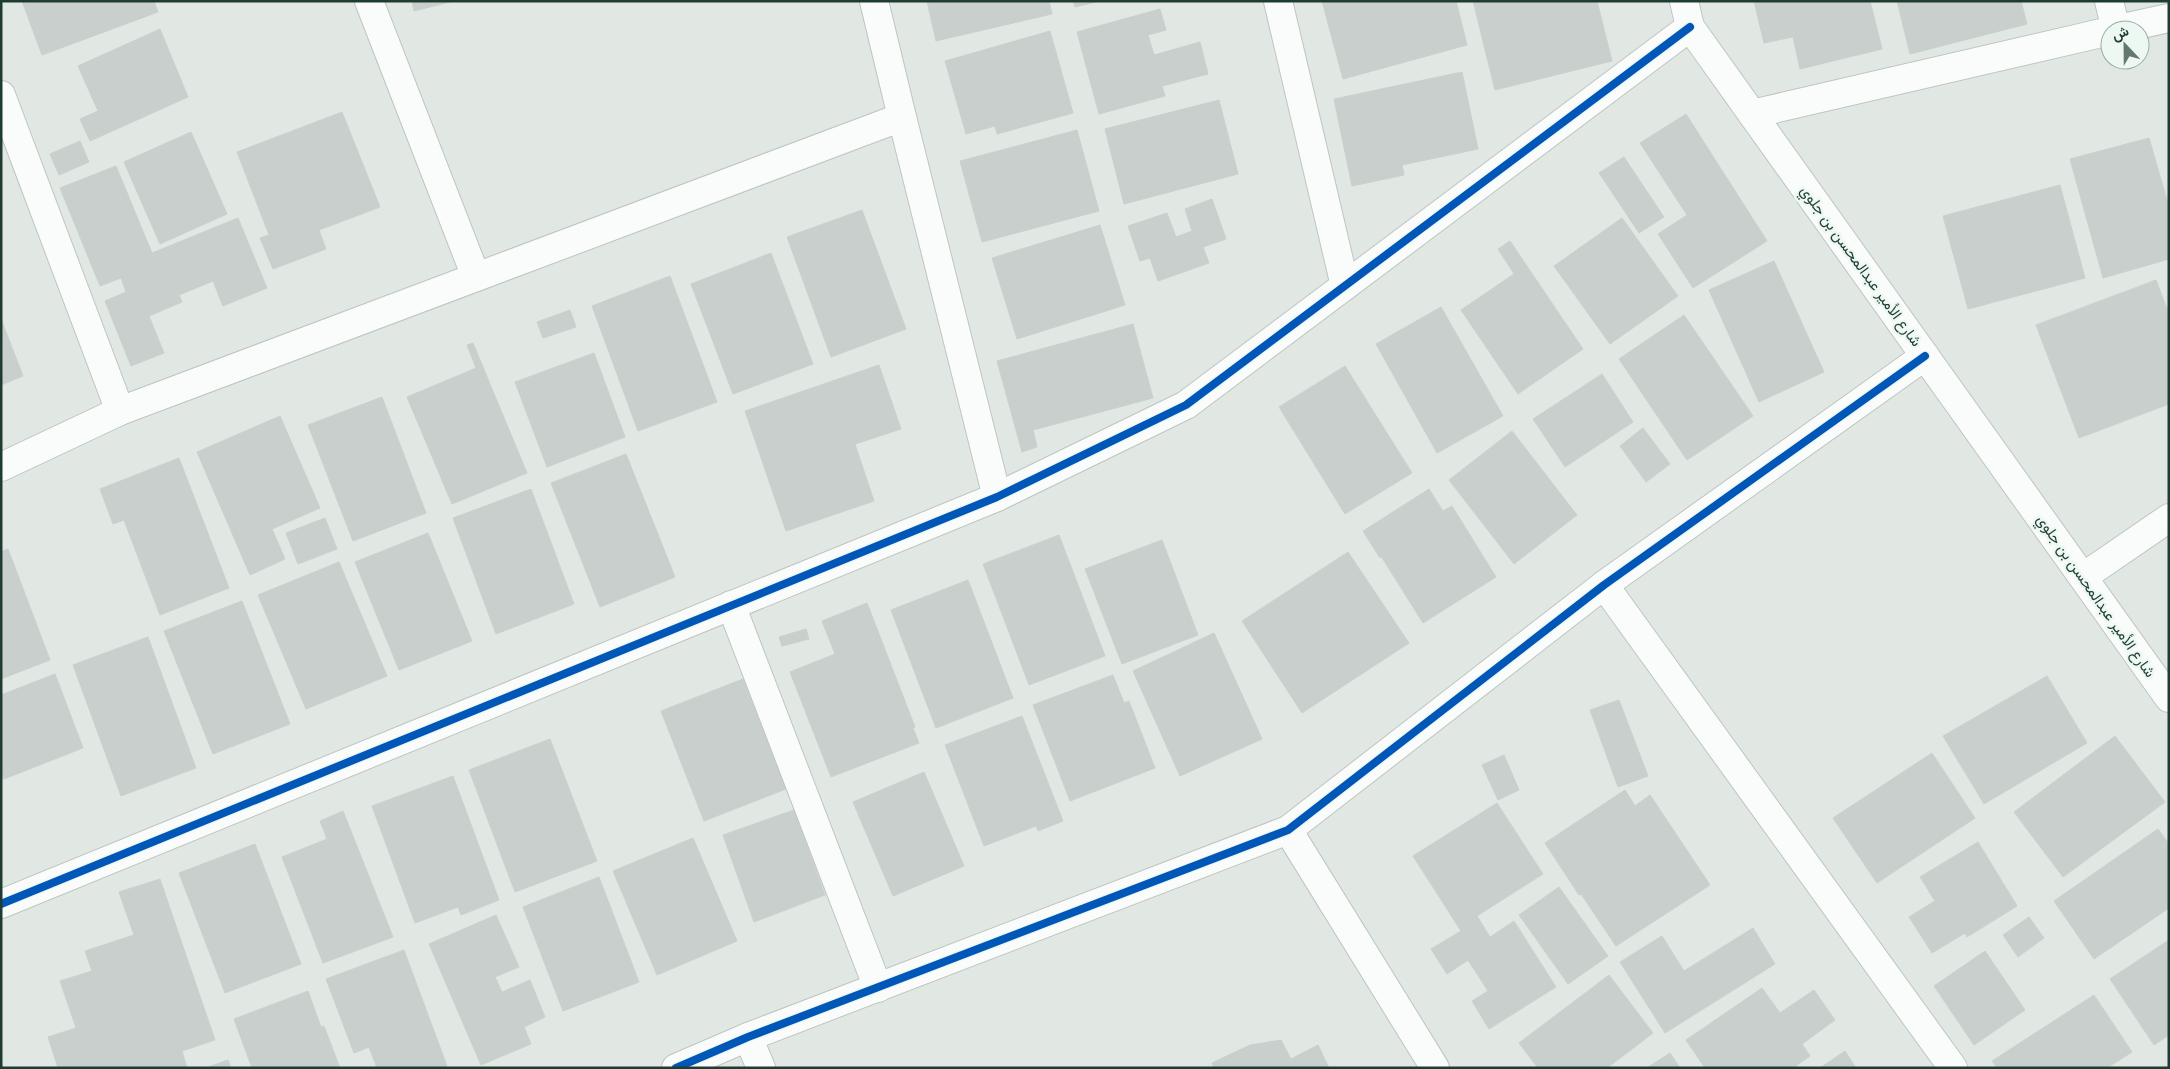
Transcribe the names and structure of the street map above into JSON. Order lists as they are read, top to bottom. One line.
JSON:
{"streets":{"street":["شارع الأمير عبدالمحسن بن جلوي"]},"north":"top"}
